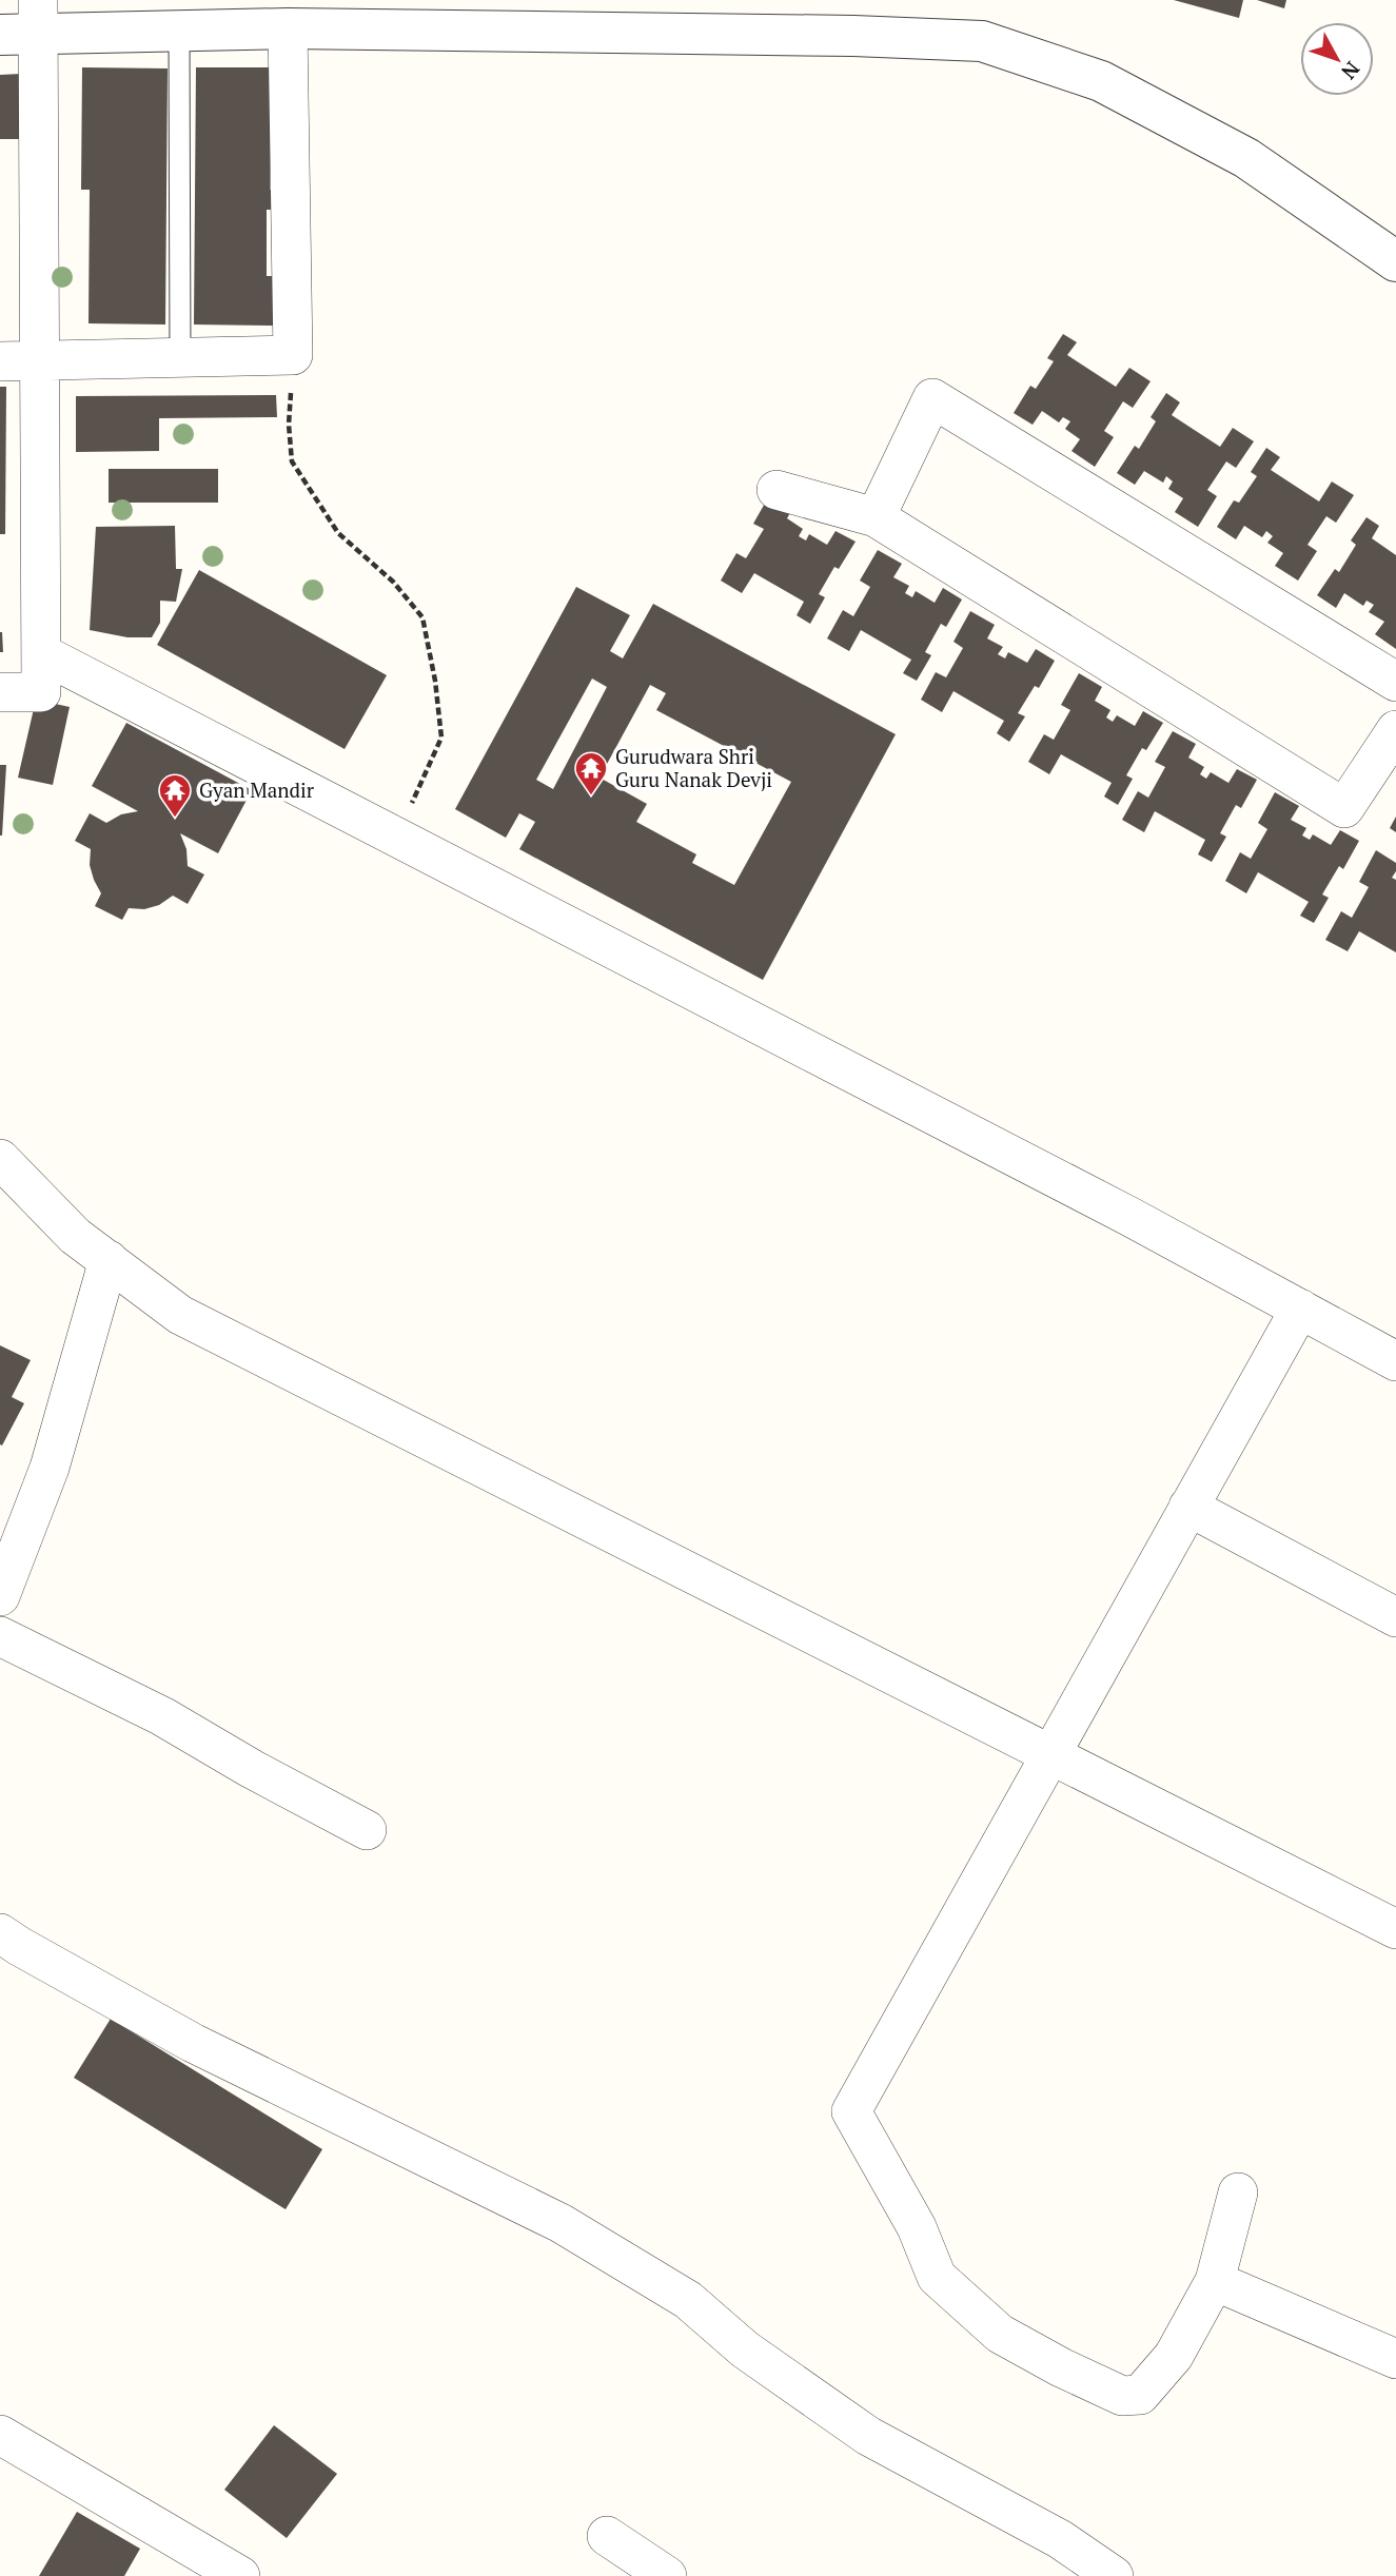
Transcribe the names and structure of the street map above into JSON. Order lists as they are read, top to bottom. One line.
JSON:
{"places":{"temple":["Gurudwara Shri Guru Nanak Devji","Gyan Mandir"]},"north":"bottom right"}
